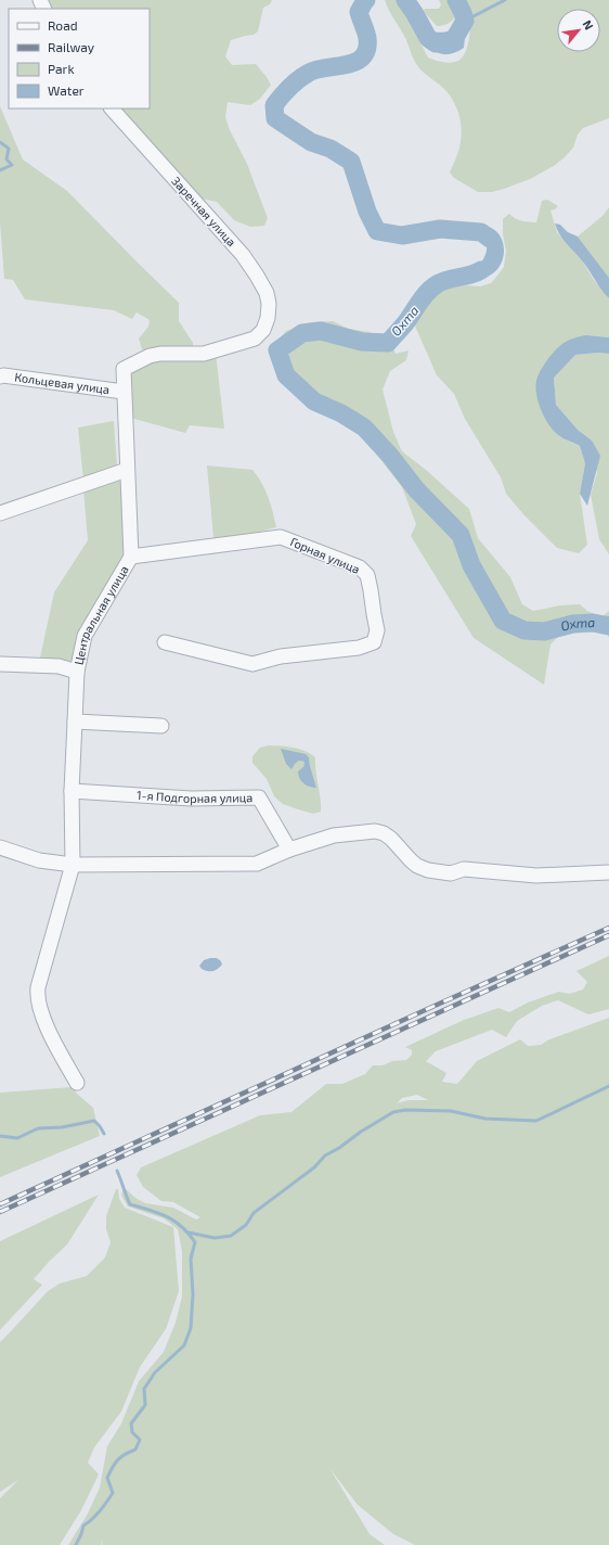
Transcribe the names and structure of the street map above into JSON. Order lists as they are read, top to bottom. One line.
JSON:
{"streets":{"street":["Заречная улица","Кольцевая улица","Горная улица","Центральная улица","1-я Подгорная улица"]},"crossings":[["Заречная улица","Центральная улица"],["Кольцевая улица","Центральная улица"],["Горная улица","Центральная улица"],["Центральная улица","1-я Подгорная улица"]],"water":["Охта"],"legend":["Road","Railway","Park","Water"],"north":"top right"}
